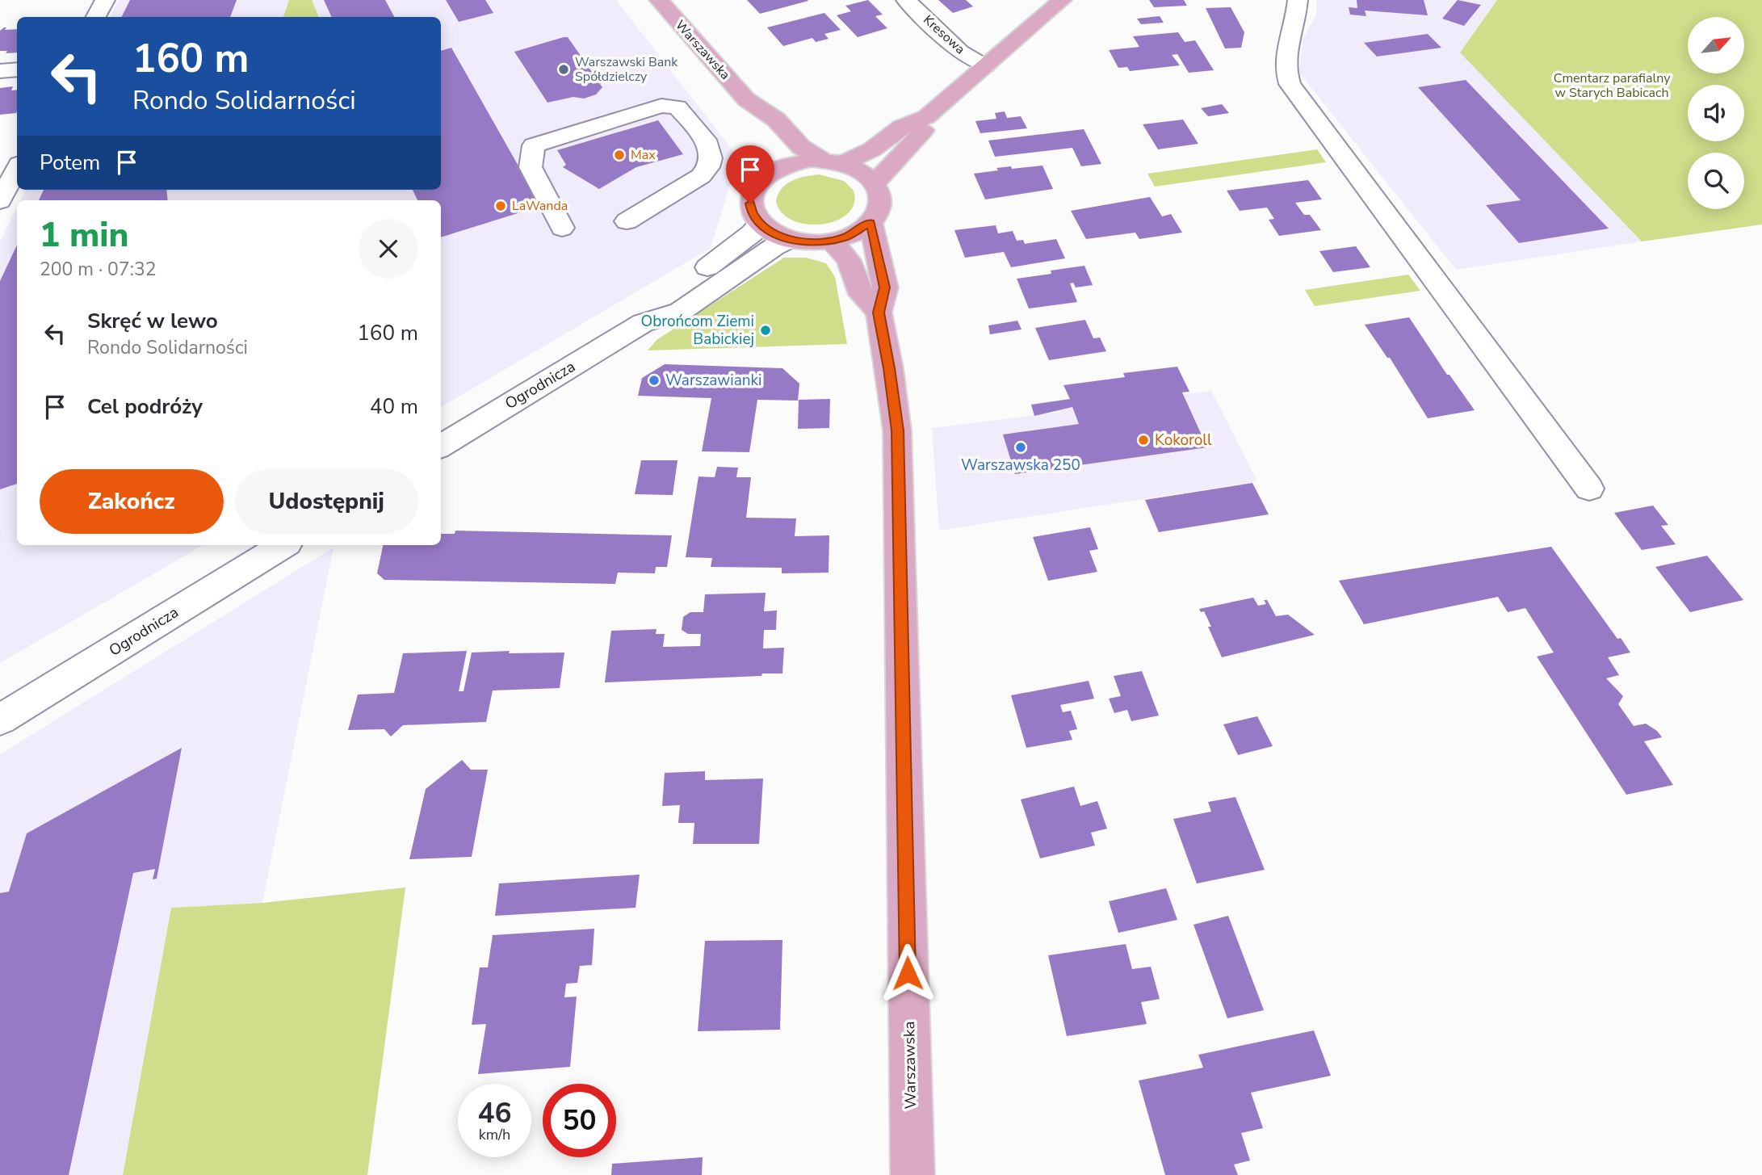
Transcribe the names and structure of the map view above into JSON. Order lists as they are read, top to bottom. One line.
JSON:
{"streets":{"main road":["Warszawska"],"street":["Kresowa","Ogrodnicza"]},"crossings":[["Warszawska","Ogrodnicza"]],"parks":["Cmentarz parafialny w Starych Babicach"],"places":["Warszawski Bank Spółdzielczy","Max","LaWanda","Obrońcom Ziemi Babickiej","Warszawianki","Kokoroll","Warszawska 250"],"north":"top right","page":{"turn":["160 m","Rondo Solidarności"],"then":"Potem","heading":["1 min","200 m · 07:32"],"list":[{"name":"Skręć w lewo","note":"Rondo Solidarności","value":"160 m"},{"name":"Cel podróży","value":"40 m"}],"buttons":["Zakończ","Udostępnij"],"speed":"46 km/h","limit":"50"}}
